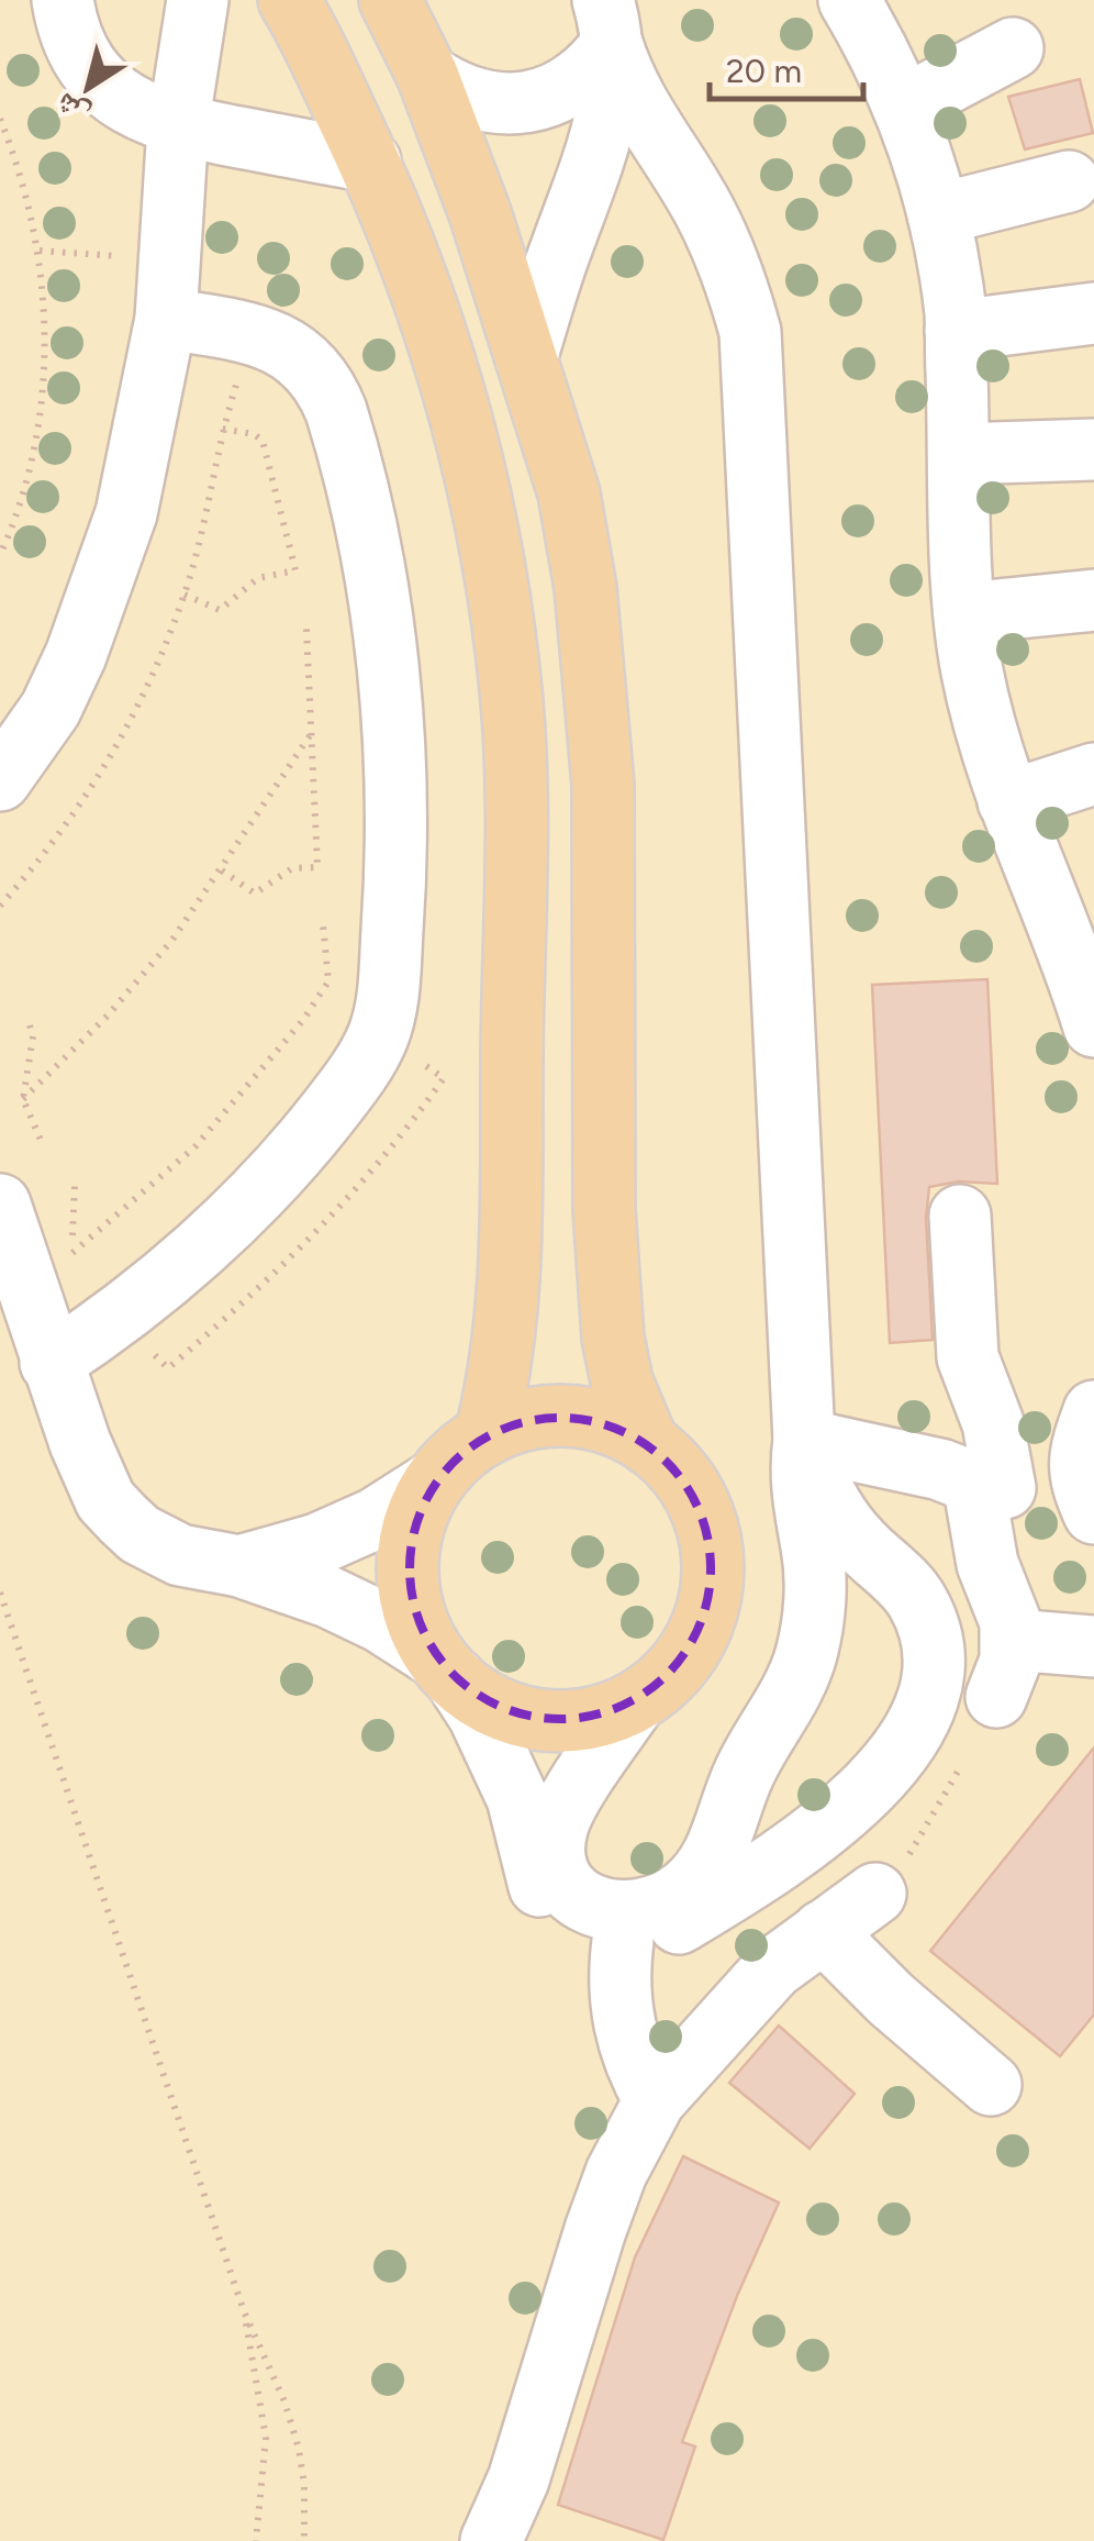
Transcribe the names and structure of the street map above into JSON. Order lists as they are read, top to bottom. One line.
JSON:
{"scale_bar":"20 m","north":"bottom left"}
